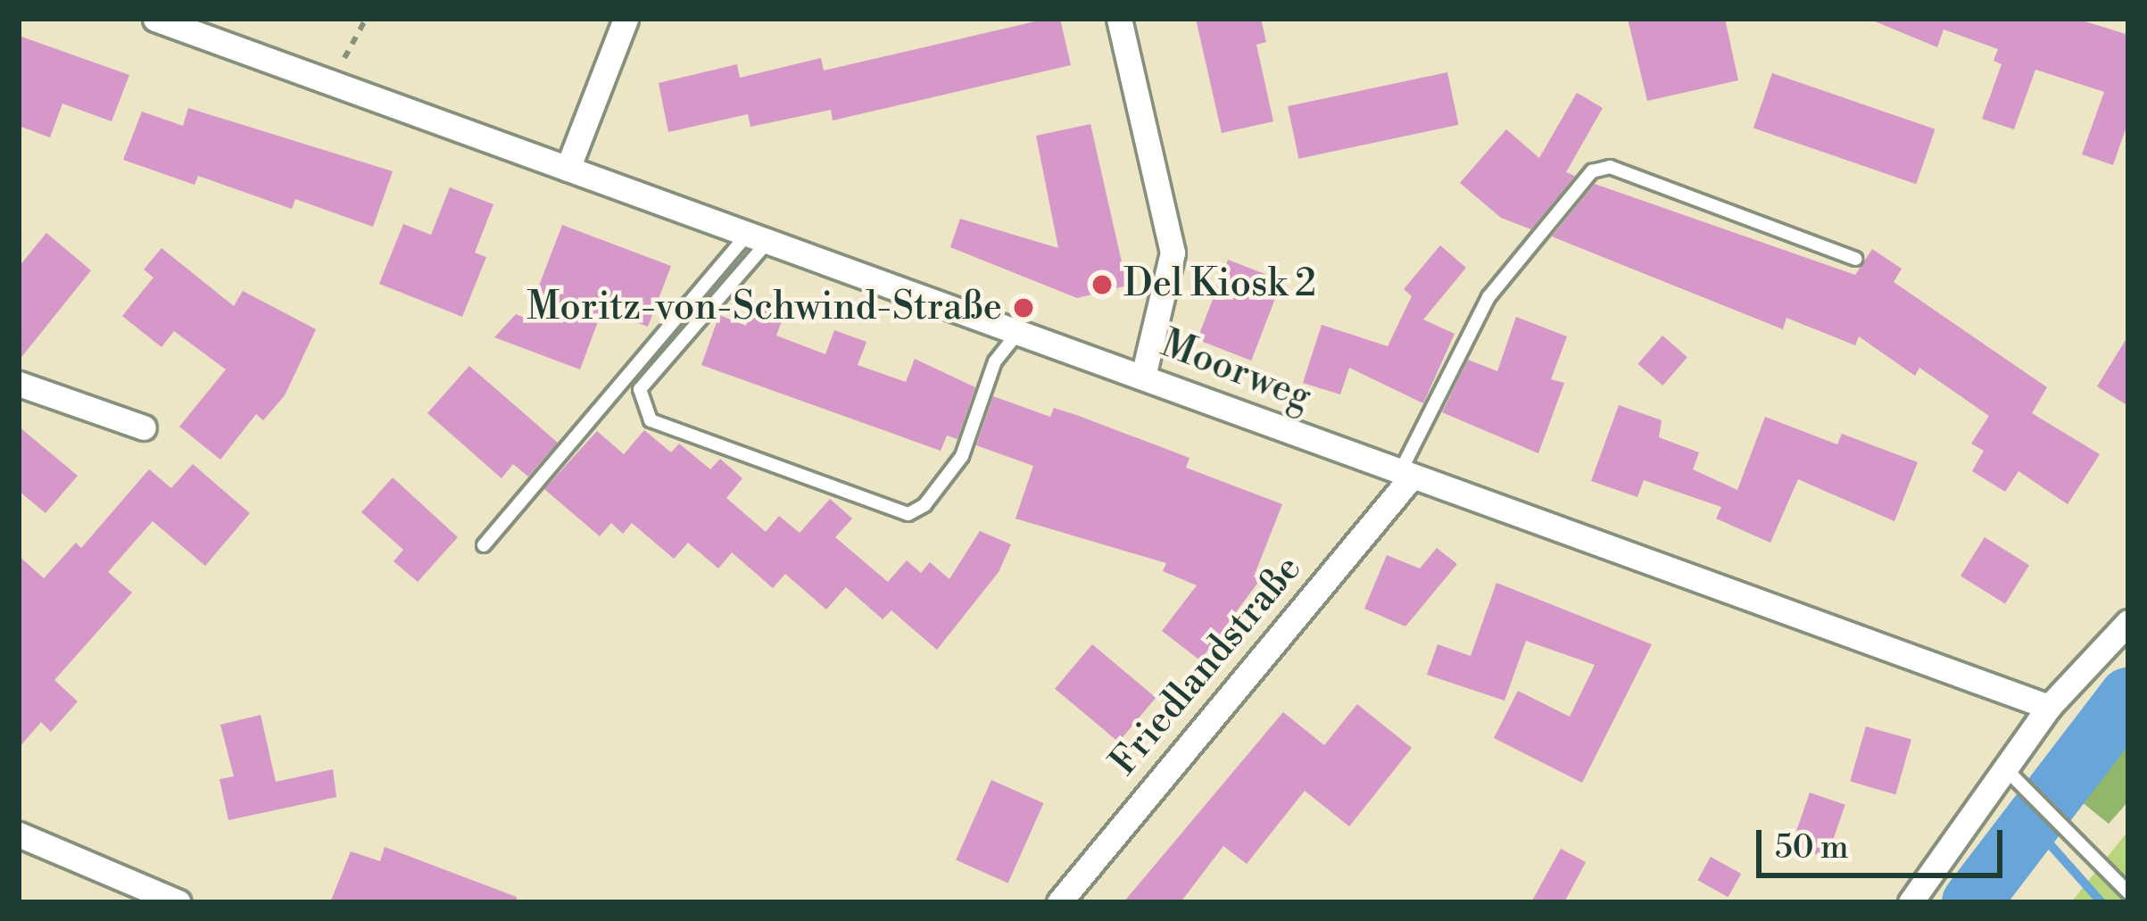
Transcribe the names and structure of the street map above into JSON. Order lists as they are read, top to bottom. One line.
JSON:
{"streets":{"street":["Moorweg","Friedlandstraße"]},"crossings":[["Moorweg","Friedlandstraße"]],"places":["Del Kiosk 2","Moritz-von-Schwind-Straße"],"scale_bar":"50 m"}
